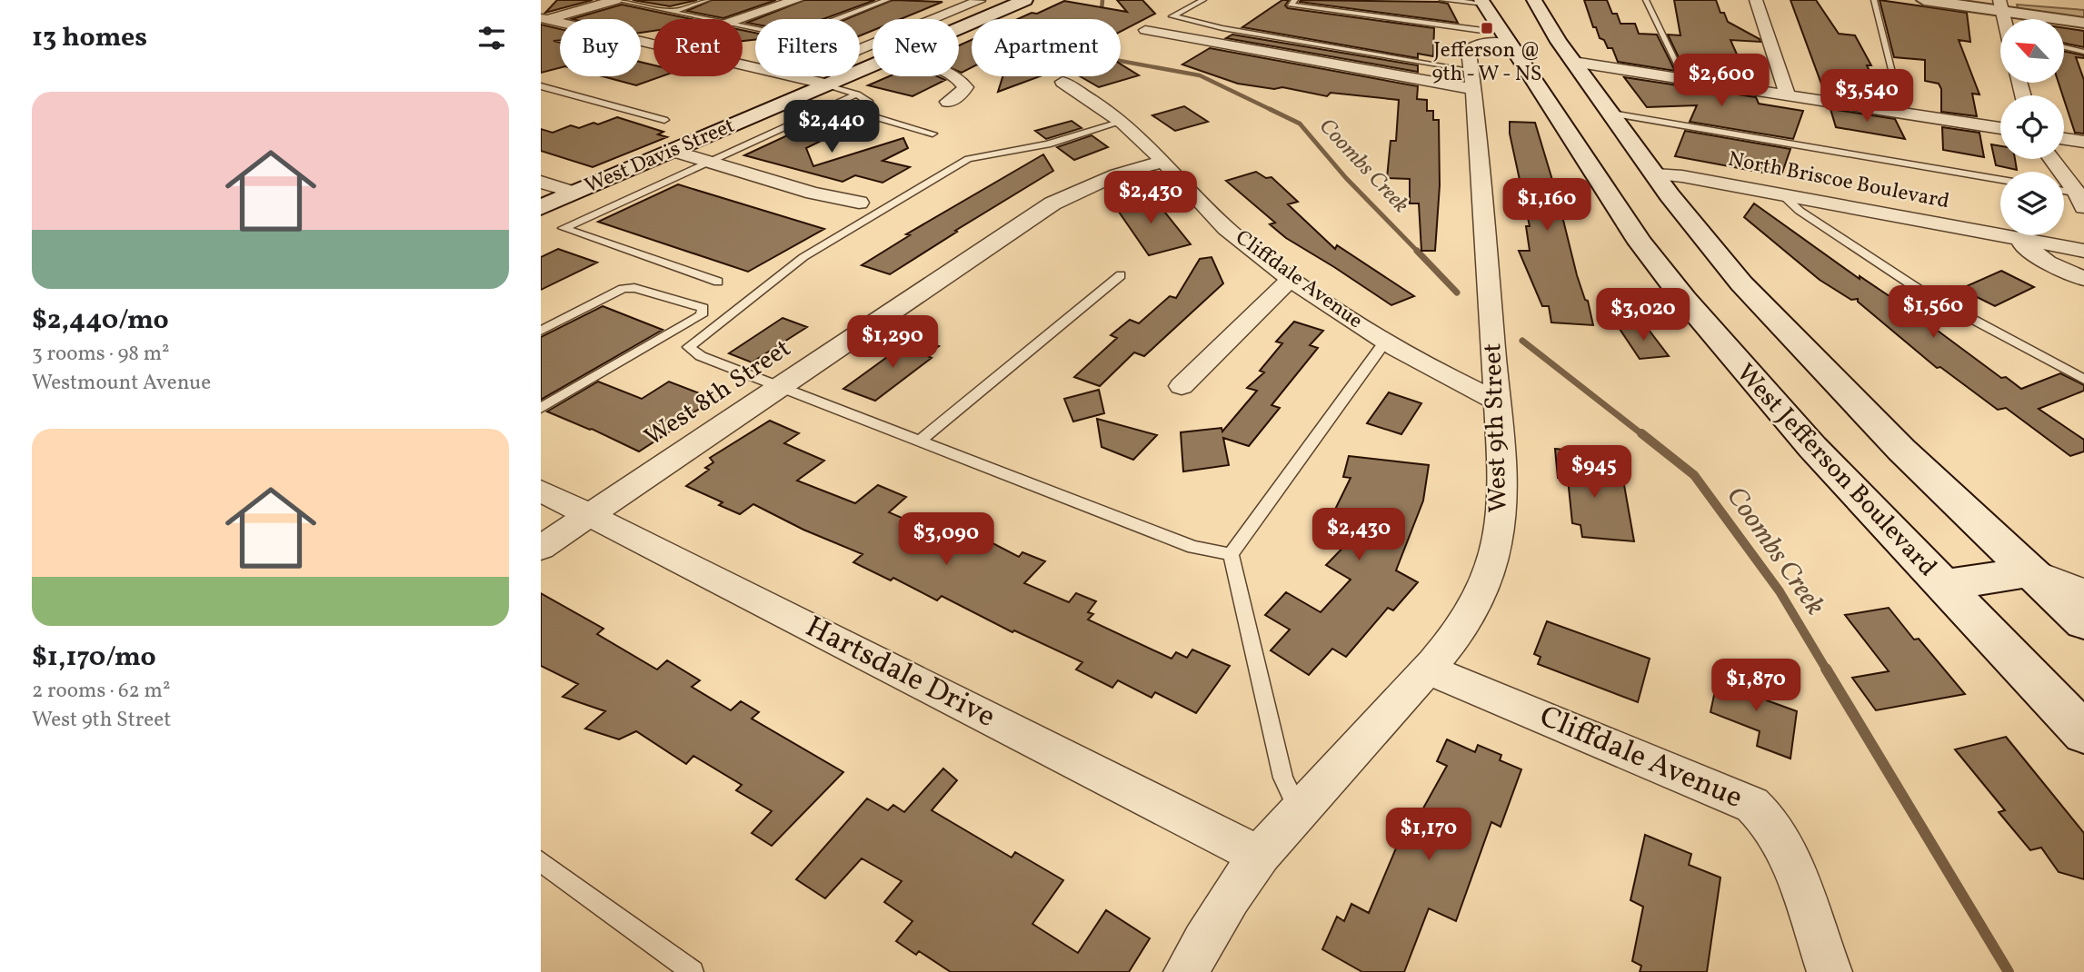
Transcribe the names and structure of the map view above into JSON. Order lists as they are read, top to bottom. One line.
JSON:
{"streets":{"main road":["West Davis Street","West Jefferson Boulevard"],"street":["North Briscoe Boulevard","Cliffdale Avenue","West 8th Street","West 9th Street","Hartsdale Drive"]},"crossings":[["Cliffdale Avenue","West 8th Street"],["Cliffdale Avenue","West 9th Street"],["West 8th Street","Hartsdale Drive"],["West 9th Street","West Jefferson Boulevard"],["West 9th Street","Hartsdale Drive"]],"water":["Coombs Creek"],"places":{"transit":["Jefferson @ 9th - W - NS"]},"north":"top left","page":{"heading":"13 homes","chip":["Buy","Rent","Filters","New","Apartment"],"price":["$2,600","$3,540","$2,440","$2,430","$1,160","$1,560","$3,020","$1,290","$945","$2,430","$3,090","$1,870","$1,170"],"list":[{"name":"$2,440/mo","note":"3 rooms · 98 m² · Westmount Avenue"},{"name":"$1,170/mo","note":"2 rooms · 62 m² · West 9th Street"}]}}
